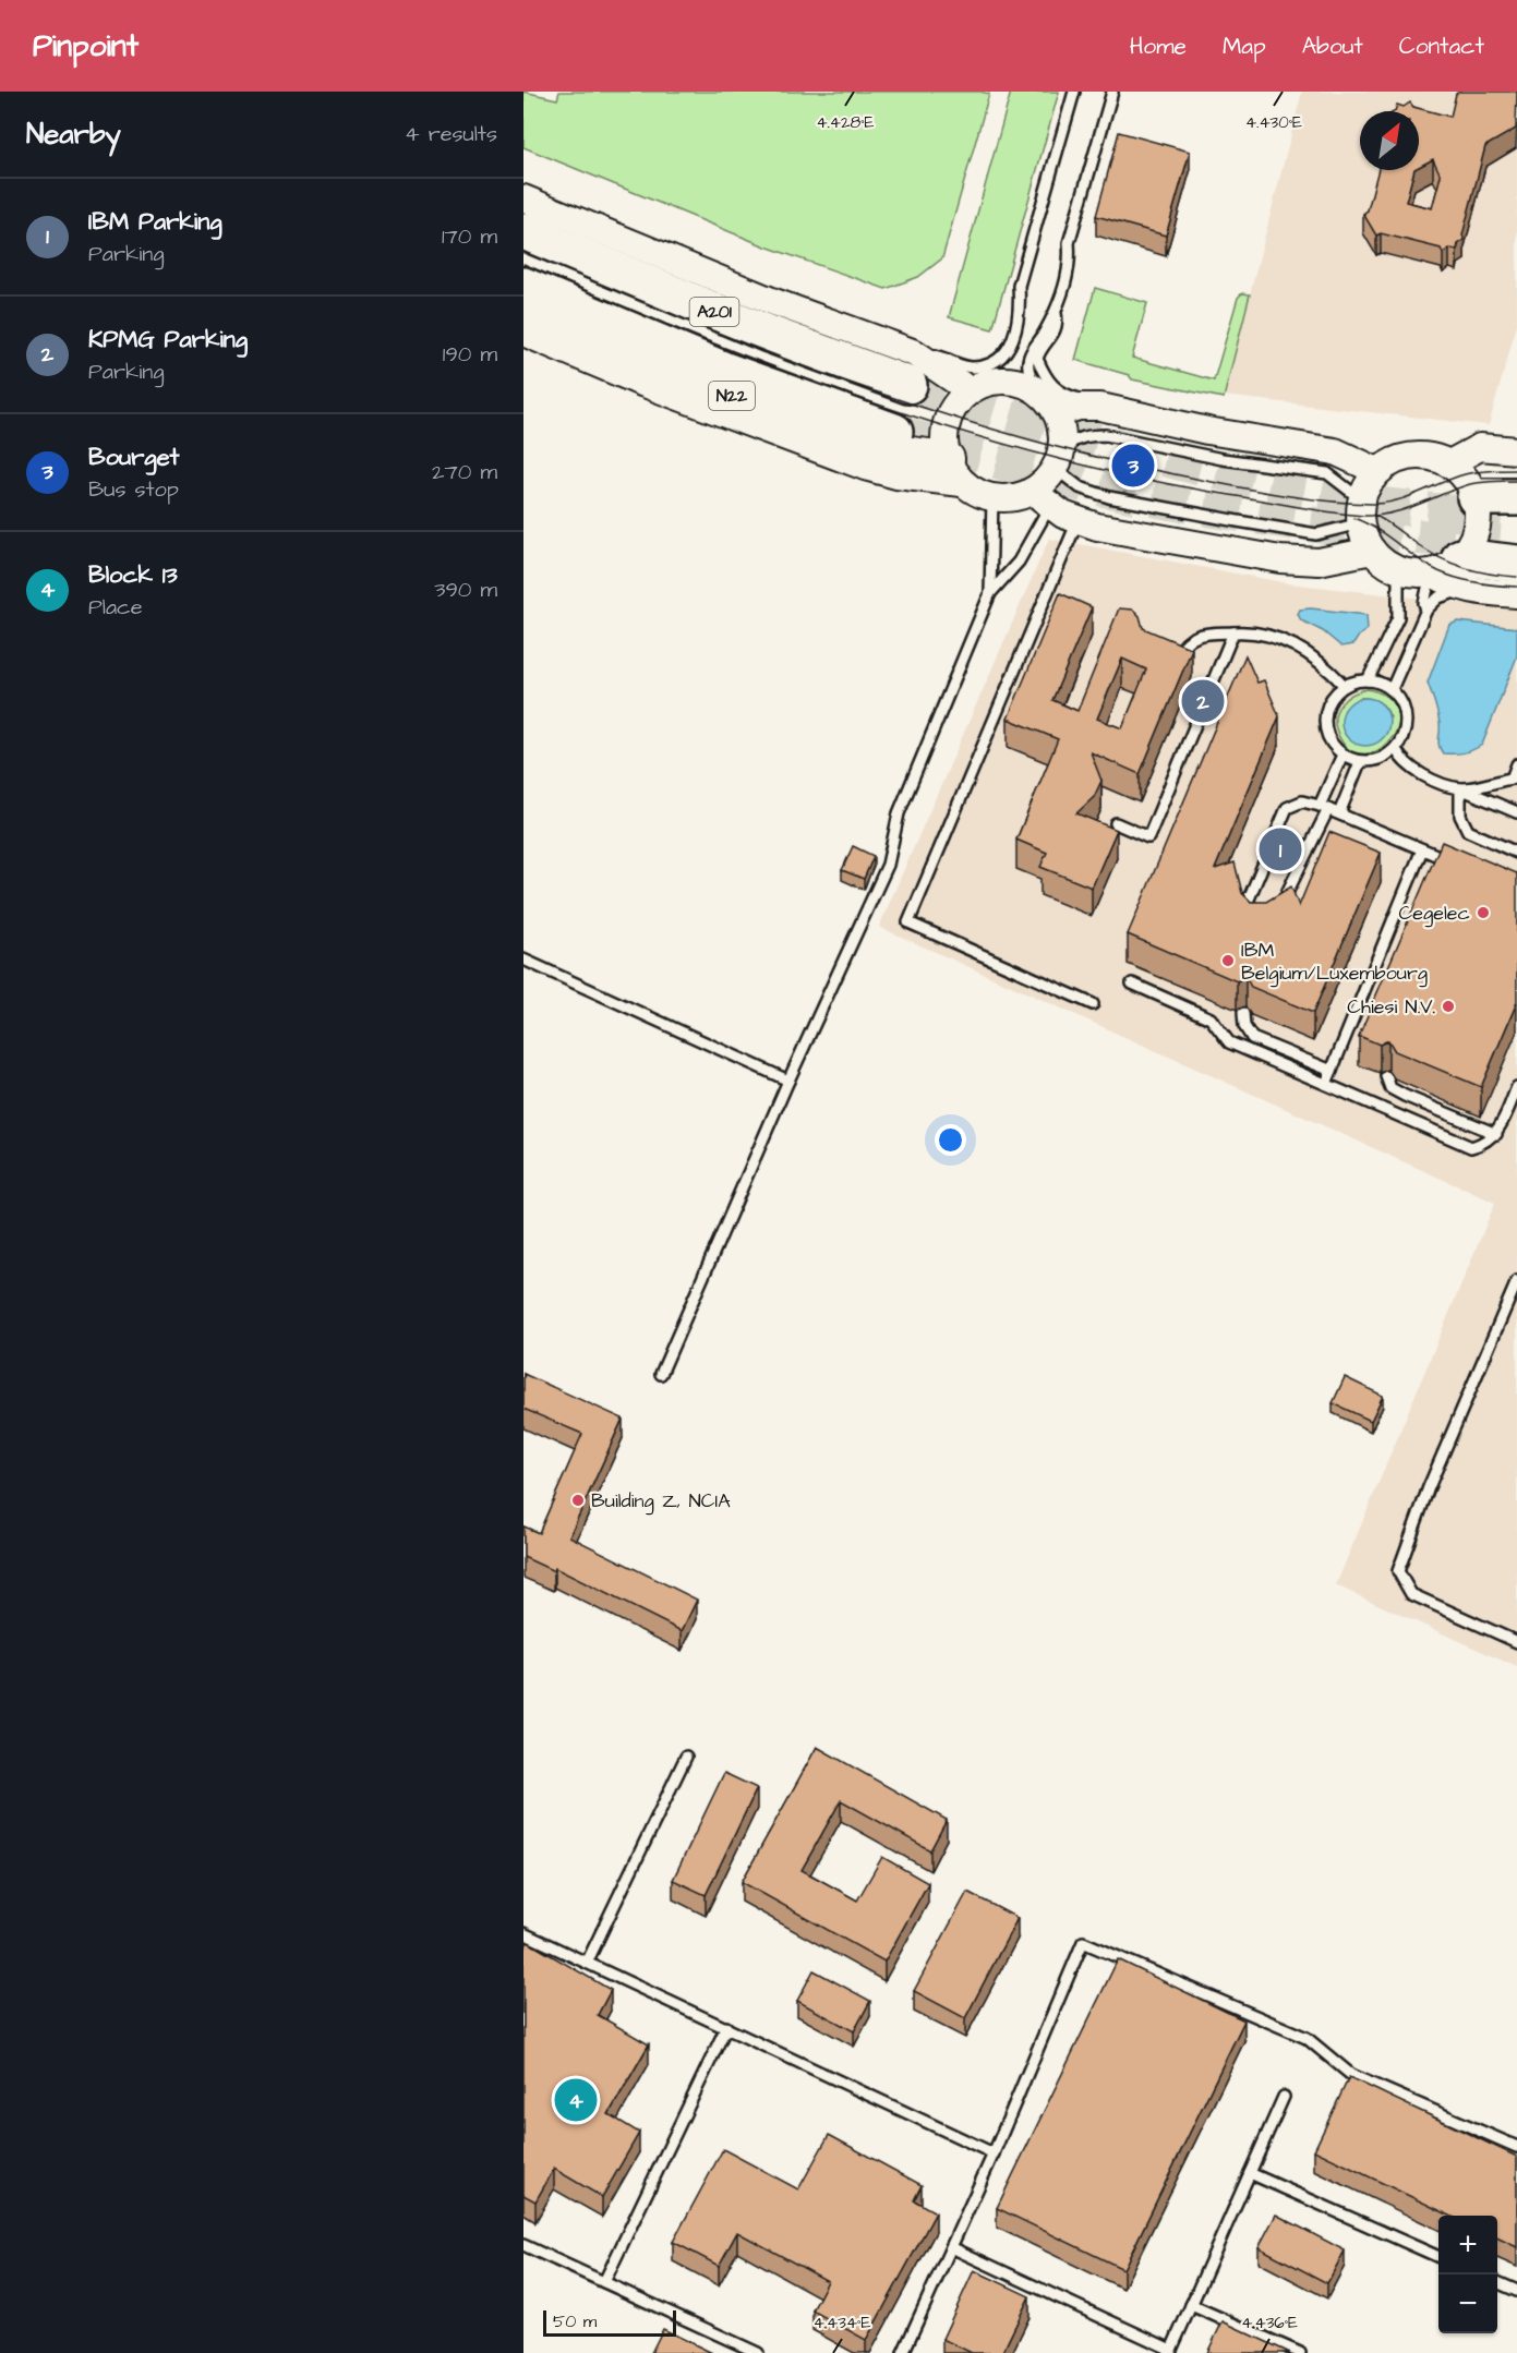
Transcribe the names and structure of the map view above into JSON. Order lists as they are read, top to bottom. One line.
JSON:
{"streets":{"highway":["A201"],"main road":["N22"]},"places":["Cegelec","IBM Belgium/Luxembourg","Chiesi N.V.","Building Z, NCIA"],"scale_bar":"50 m","north":"top right","page":{"header":"Pinpoint","nav":["Home","Map","About","Contact"],"heading":["Nearby","4 results"],"list":[{"mark":"1","name":"IBM Parking","note":"Parking","value":"170 m"},{"mark":"2","name":"KPMG Parking","note":"Parking","value":"190 m"},{"mark":"3","name":"Bourget","note":"Bus stop","value":"270 m"},{"mark":"4","name":"Block 13","note":"Place","value":"390 m"}],"pins":["3","2","1","4"],"map_buttons":["+","−"],"scale":"50 m"},"coordinates":["4.428°E","4.430°E","4.434°E","4.436°E"]}
